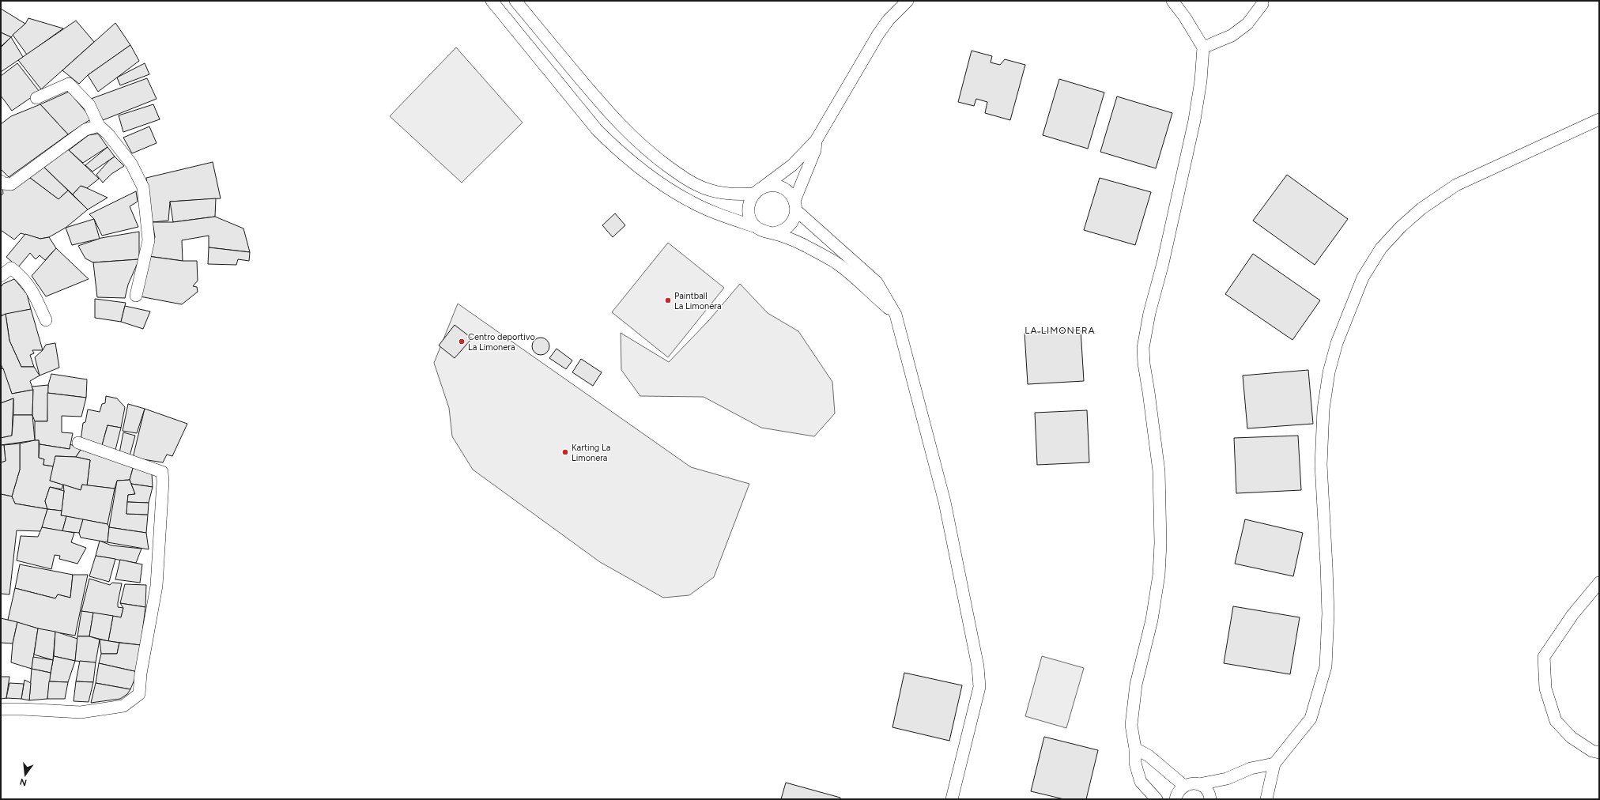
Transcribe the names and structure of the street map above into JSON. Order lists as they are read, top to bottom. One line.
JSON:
{"districts":["LA LIMONERA"],"places":["Paintball La Limonera","Centro deportivo La Limonera","Karting La Limonera"],"north":"bottom"}
